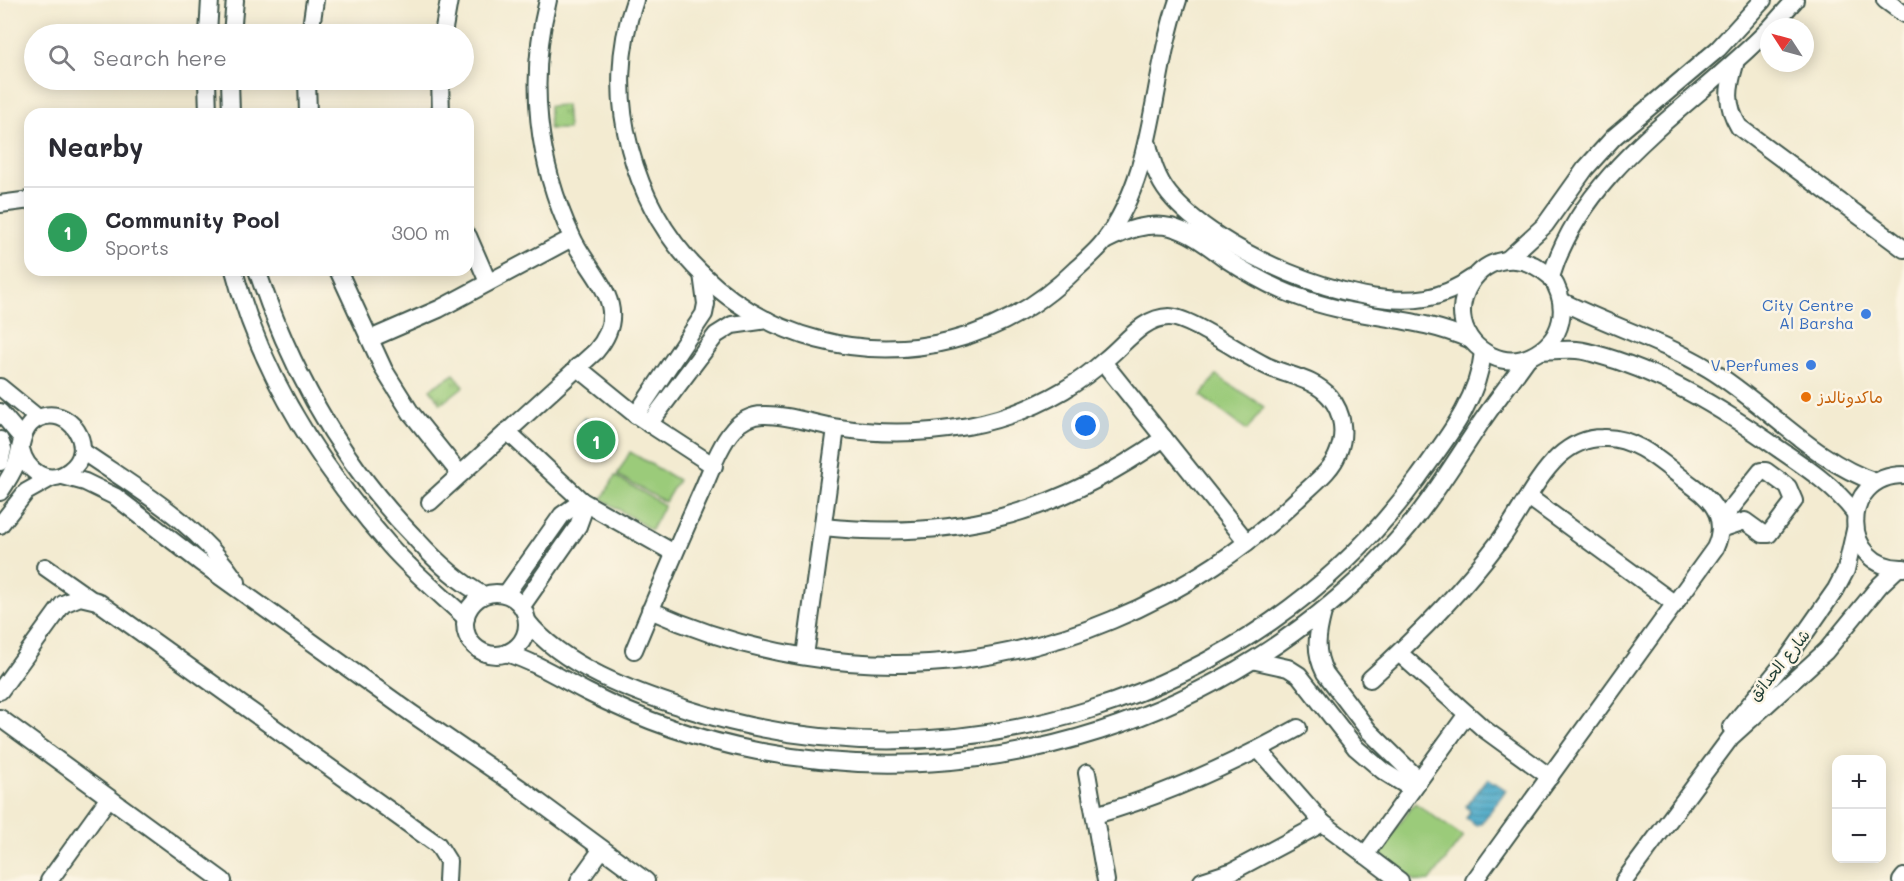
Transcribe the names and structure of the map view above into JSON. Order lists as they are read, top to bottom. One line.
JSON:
{"streets":{"street":["شارع الحدائق"]},"places":["City Centre Al Barsha","V Perfumes","ماكدونالدز"],"north":"top left","page":{"search":"Search here","heading":"Nearby","list":[{"mark":"1","name":"Community Pool","note":"Sports","value":"300 m"}],"pins":"1","map_buttons":["+","−"]}}
